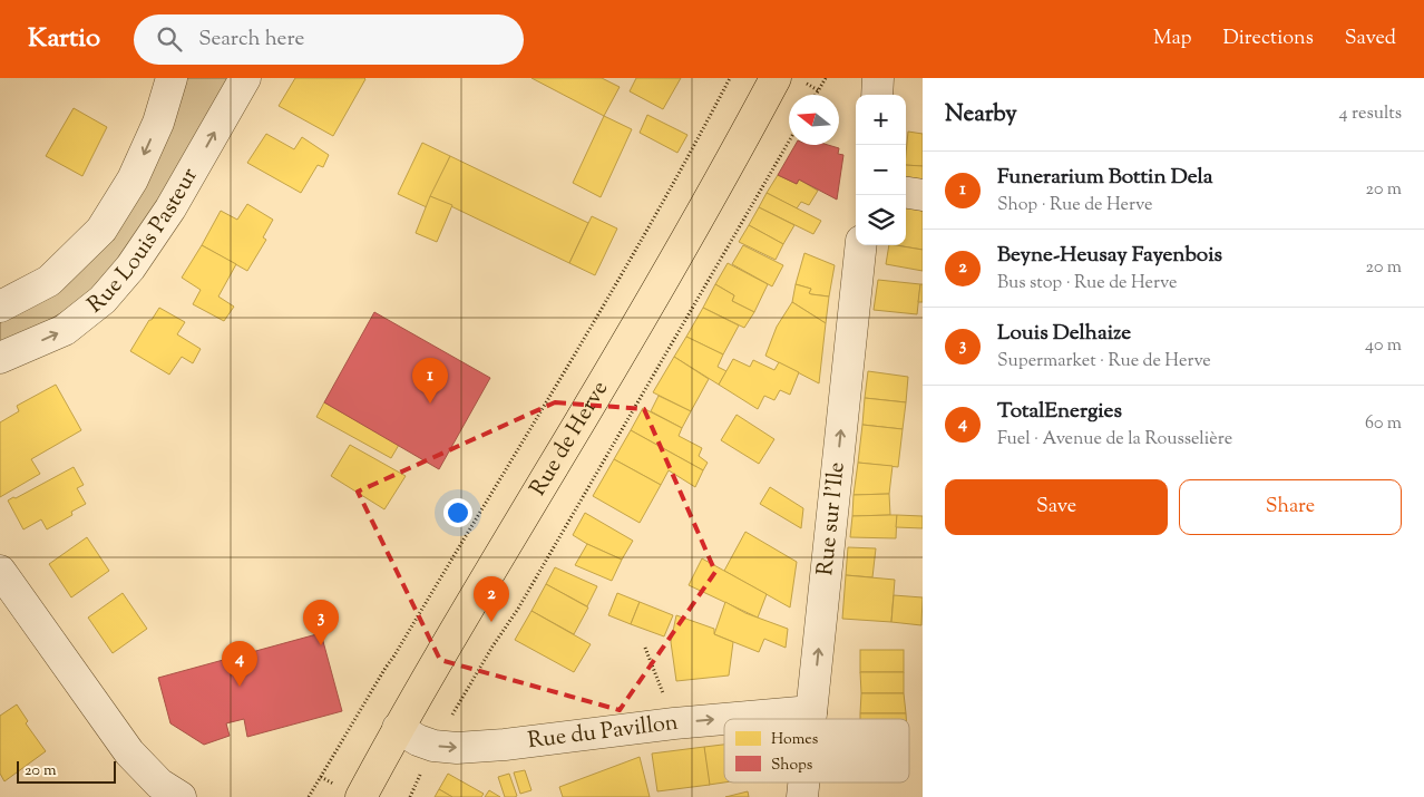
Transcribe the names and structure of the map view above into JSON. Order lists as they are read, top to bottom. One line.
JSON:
{"streets":{"main road":["Rue de Herve"],"street":["Rue Louis Pasteur","Rue sur l'Ile","Rue du Pavillon"]},"crossings":[["Rue de Herve","Rue du Pavillon"],["Rue sur l'Ile","Rue du Pavillon"]],"one_way":["Rue sur l'Ile","Rue du Pavillon"],"legend":["Homes","Shops"],"scale_bar":"20 m","north":"left","page":{"header":"Kartio","search":"Search here","nav":["Map","Directions","Saved"],"heading":["Nearby","4 results"],"map_buttons":["+","−"],"list":[{"mark":"1","name":"Funerarium Bottin Dela","note":"Shop · Rue de Herve","value":"20 m"},{"mark":"2","name":"Beyne-Heusay Fayenbois","note":"Bus stop · Rue de Herve","value":"20 m"},{"mark":"3","name":"Louis Delhaize","note":"Supermarket · Rue de Herve","value":"40 m"},{"mark":"4","name":"TotalEnergies","note":"Fuel · Avenue de la Rousselière","value":"60 m"}],"pins":["1","2","3","4"],"buttons":["Save","Share"],"scale":"20 m"}}
